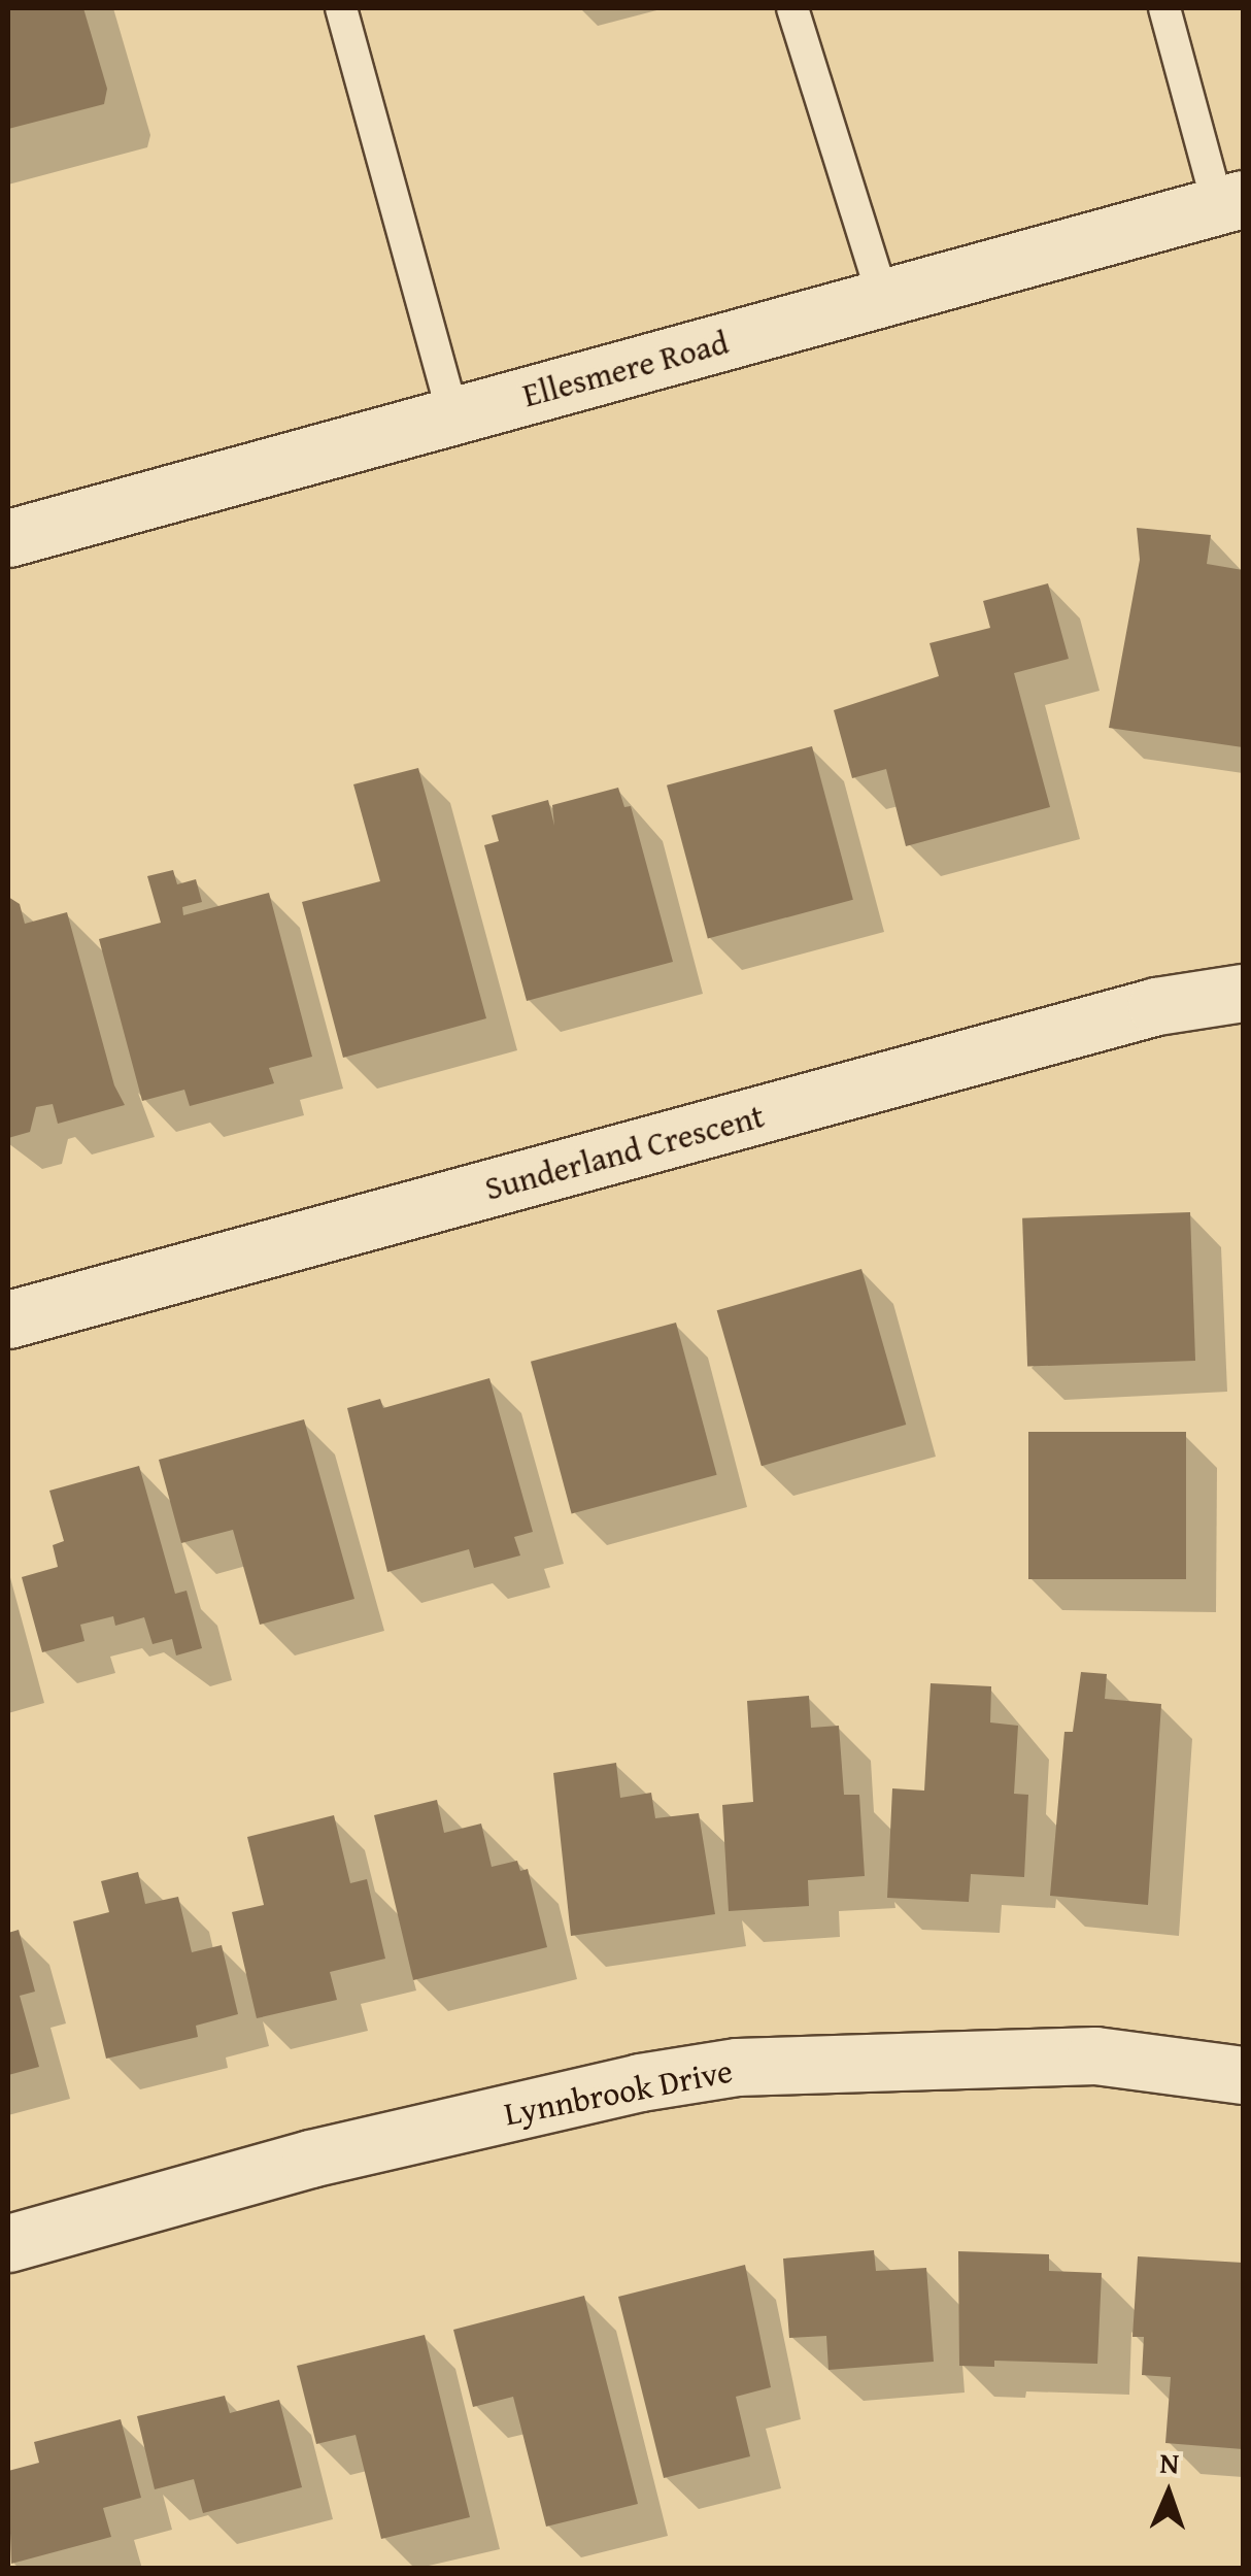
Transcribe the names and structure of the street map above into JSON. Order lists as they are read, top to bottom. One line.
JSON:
{"streets":{"street":["Ellesmere Road","Sunderland Crescent","Lynnbrook Drive"]},"north":"top"}
